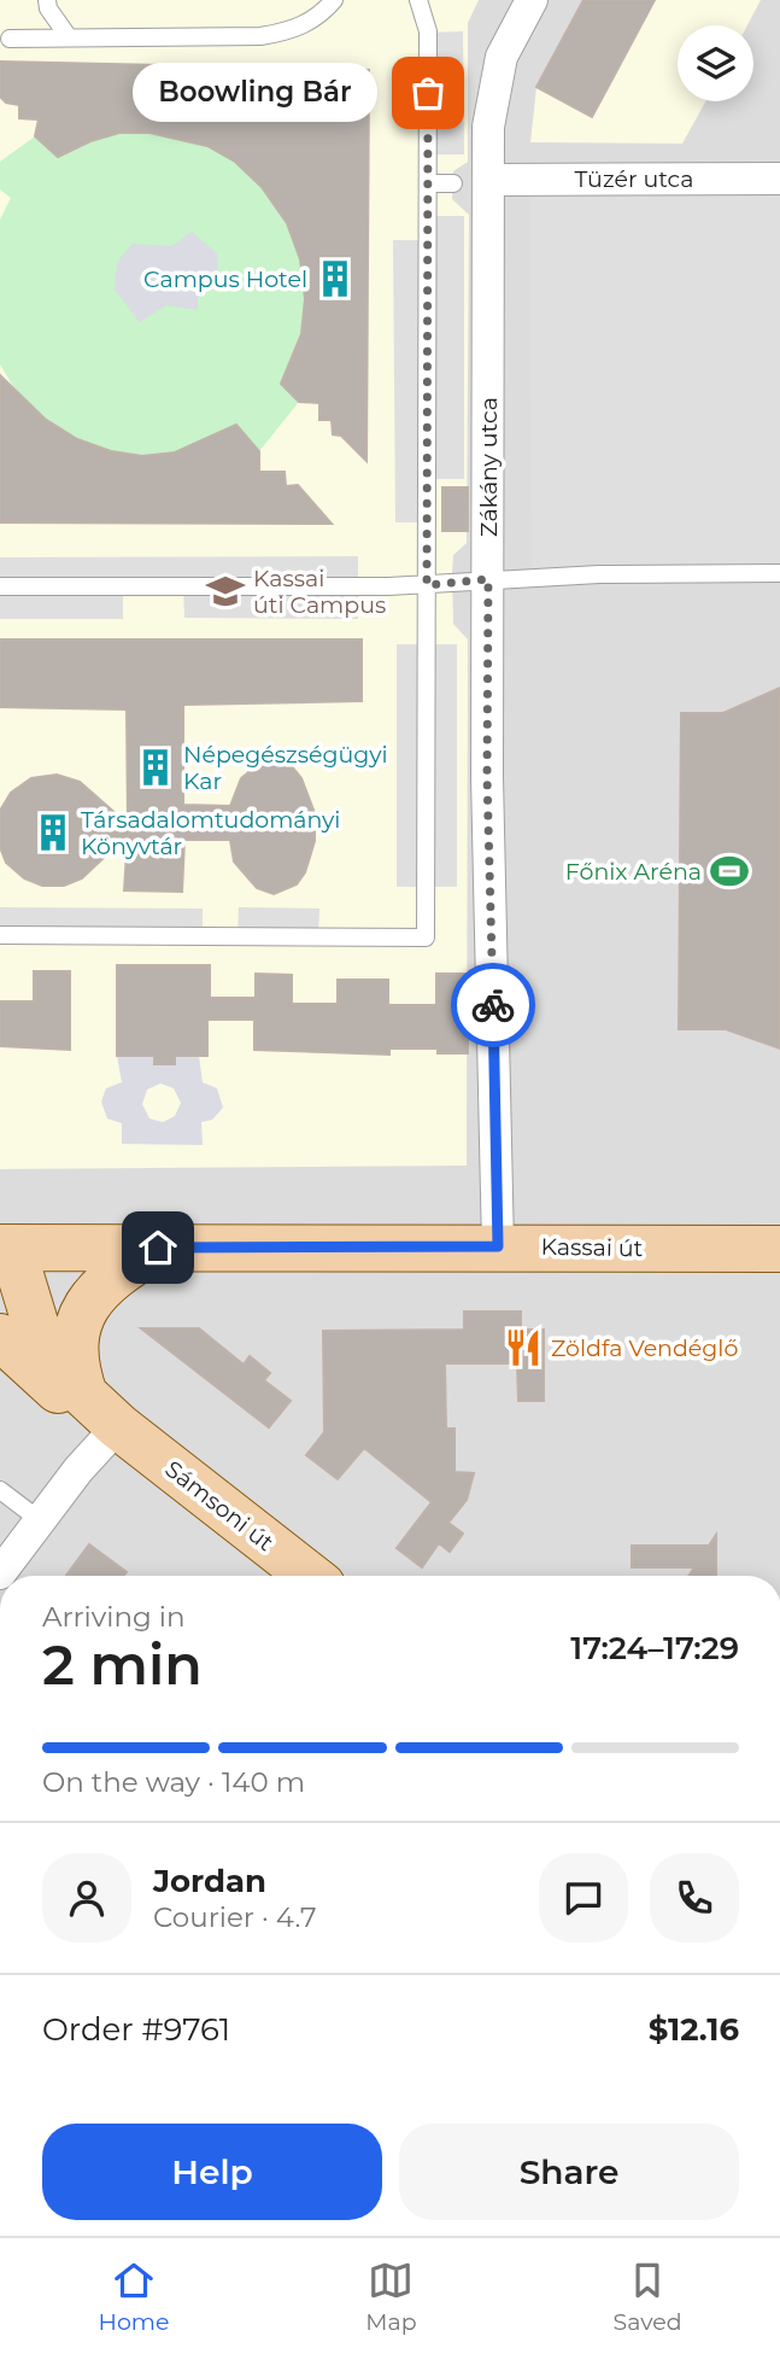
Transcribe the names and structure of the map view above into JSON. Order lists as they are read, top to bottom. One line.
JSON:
{"streets":{"main road":["Kassai út","Sámsoni út"],"street":["Tüzér utca","Zákány utca"]},"crossings":[["Tüzér utca","Zákány utca"],["Zákány utca","Kassai út"],["Kassai út","Sámsoni út"]],"places":{"other":["Boowling Bár"],"building":["Campus Hotel","Népegészségügyi Kar","Társadalomtudományi Könyvtár"],"school or university":["Kassai úti Campus"],"sports":["Főnix Aréna"],"restaurant":["Zöldfa Vendéglő"]},"page":{"bubble":"Boowling Bár","heading":["2 min","Arriving in","17:24–17:29"],"panel":["Jordan","Courier · 4.7","Order #9761","$12.16"],"bar":"On the way · 140 m","buttons":["Help","Share"],"tabs":["Home","Map","Saved"]}}
